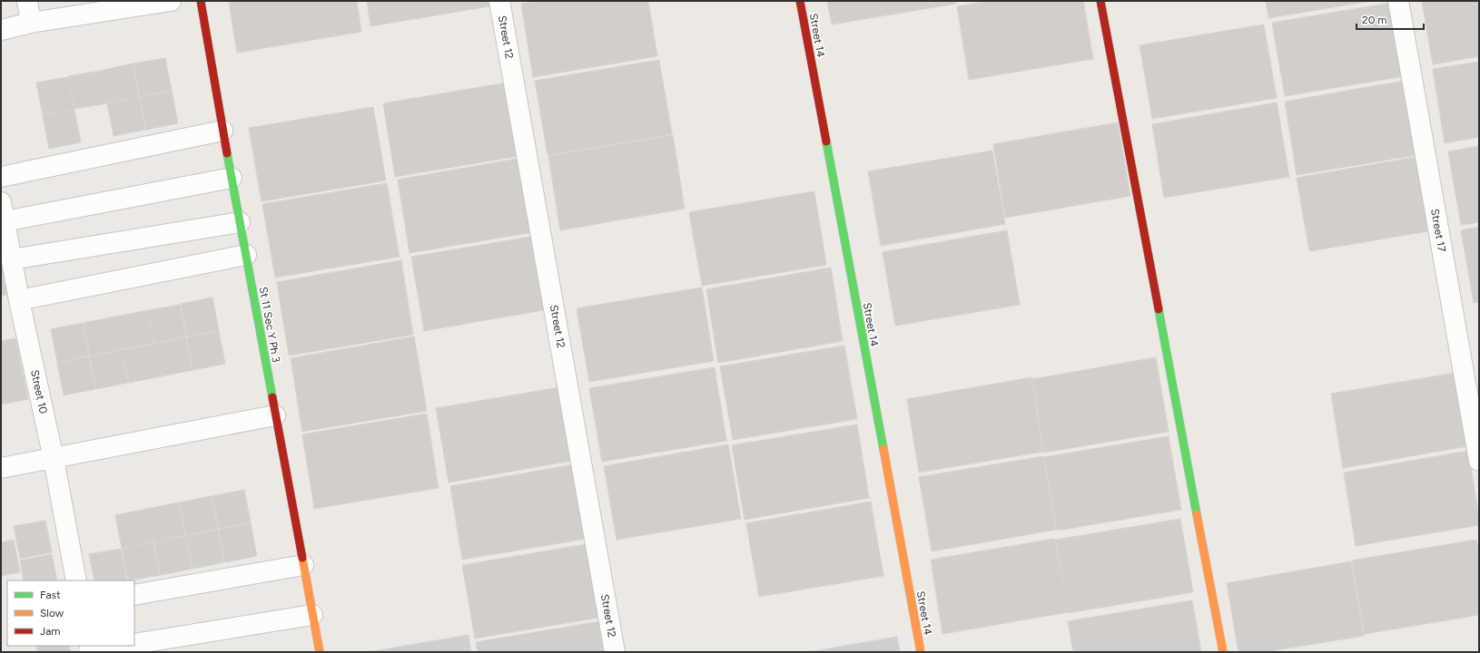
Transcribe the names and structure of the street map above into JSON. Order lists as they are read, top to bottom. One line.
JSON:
{"streets":{"street":["Street 14","Street 12","Street 17","St 11 Sec Y Ph 3","Street 10"]},"legend":["Fast","Slow","Jam"],"scale_bar":"20 m"}
